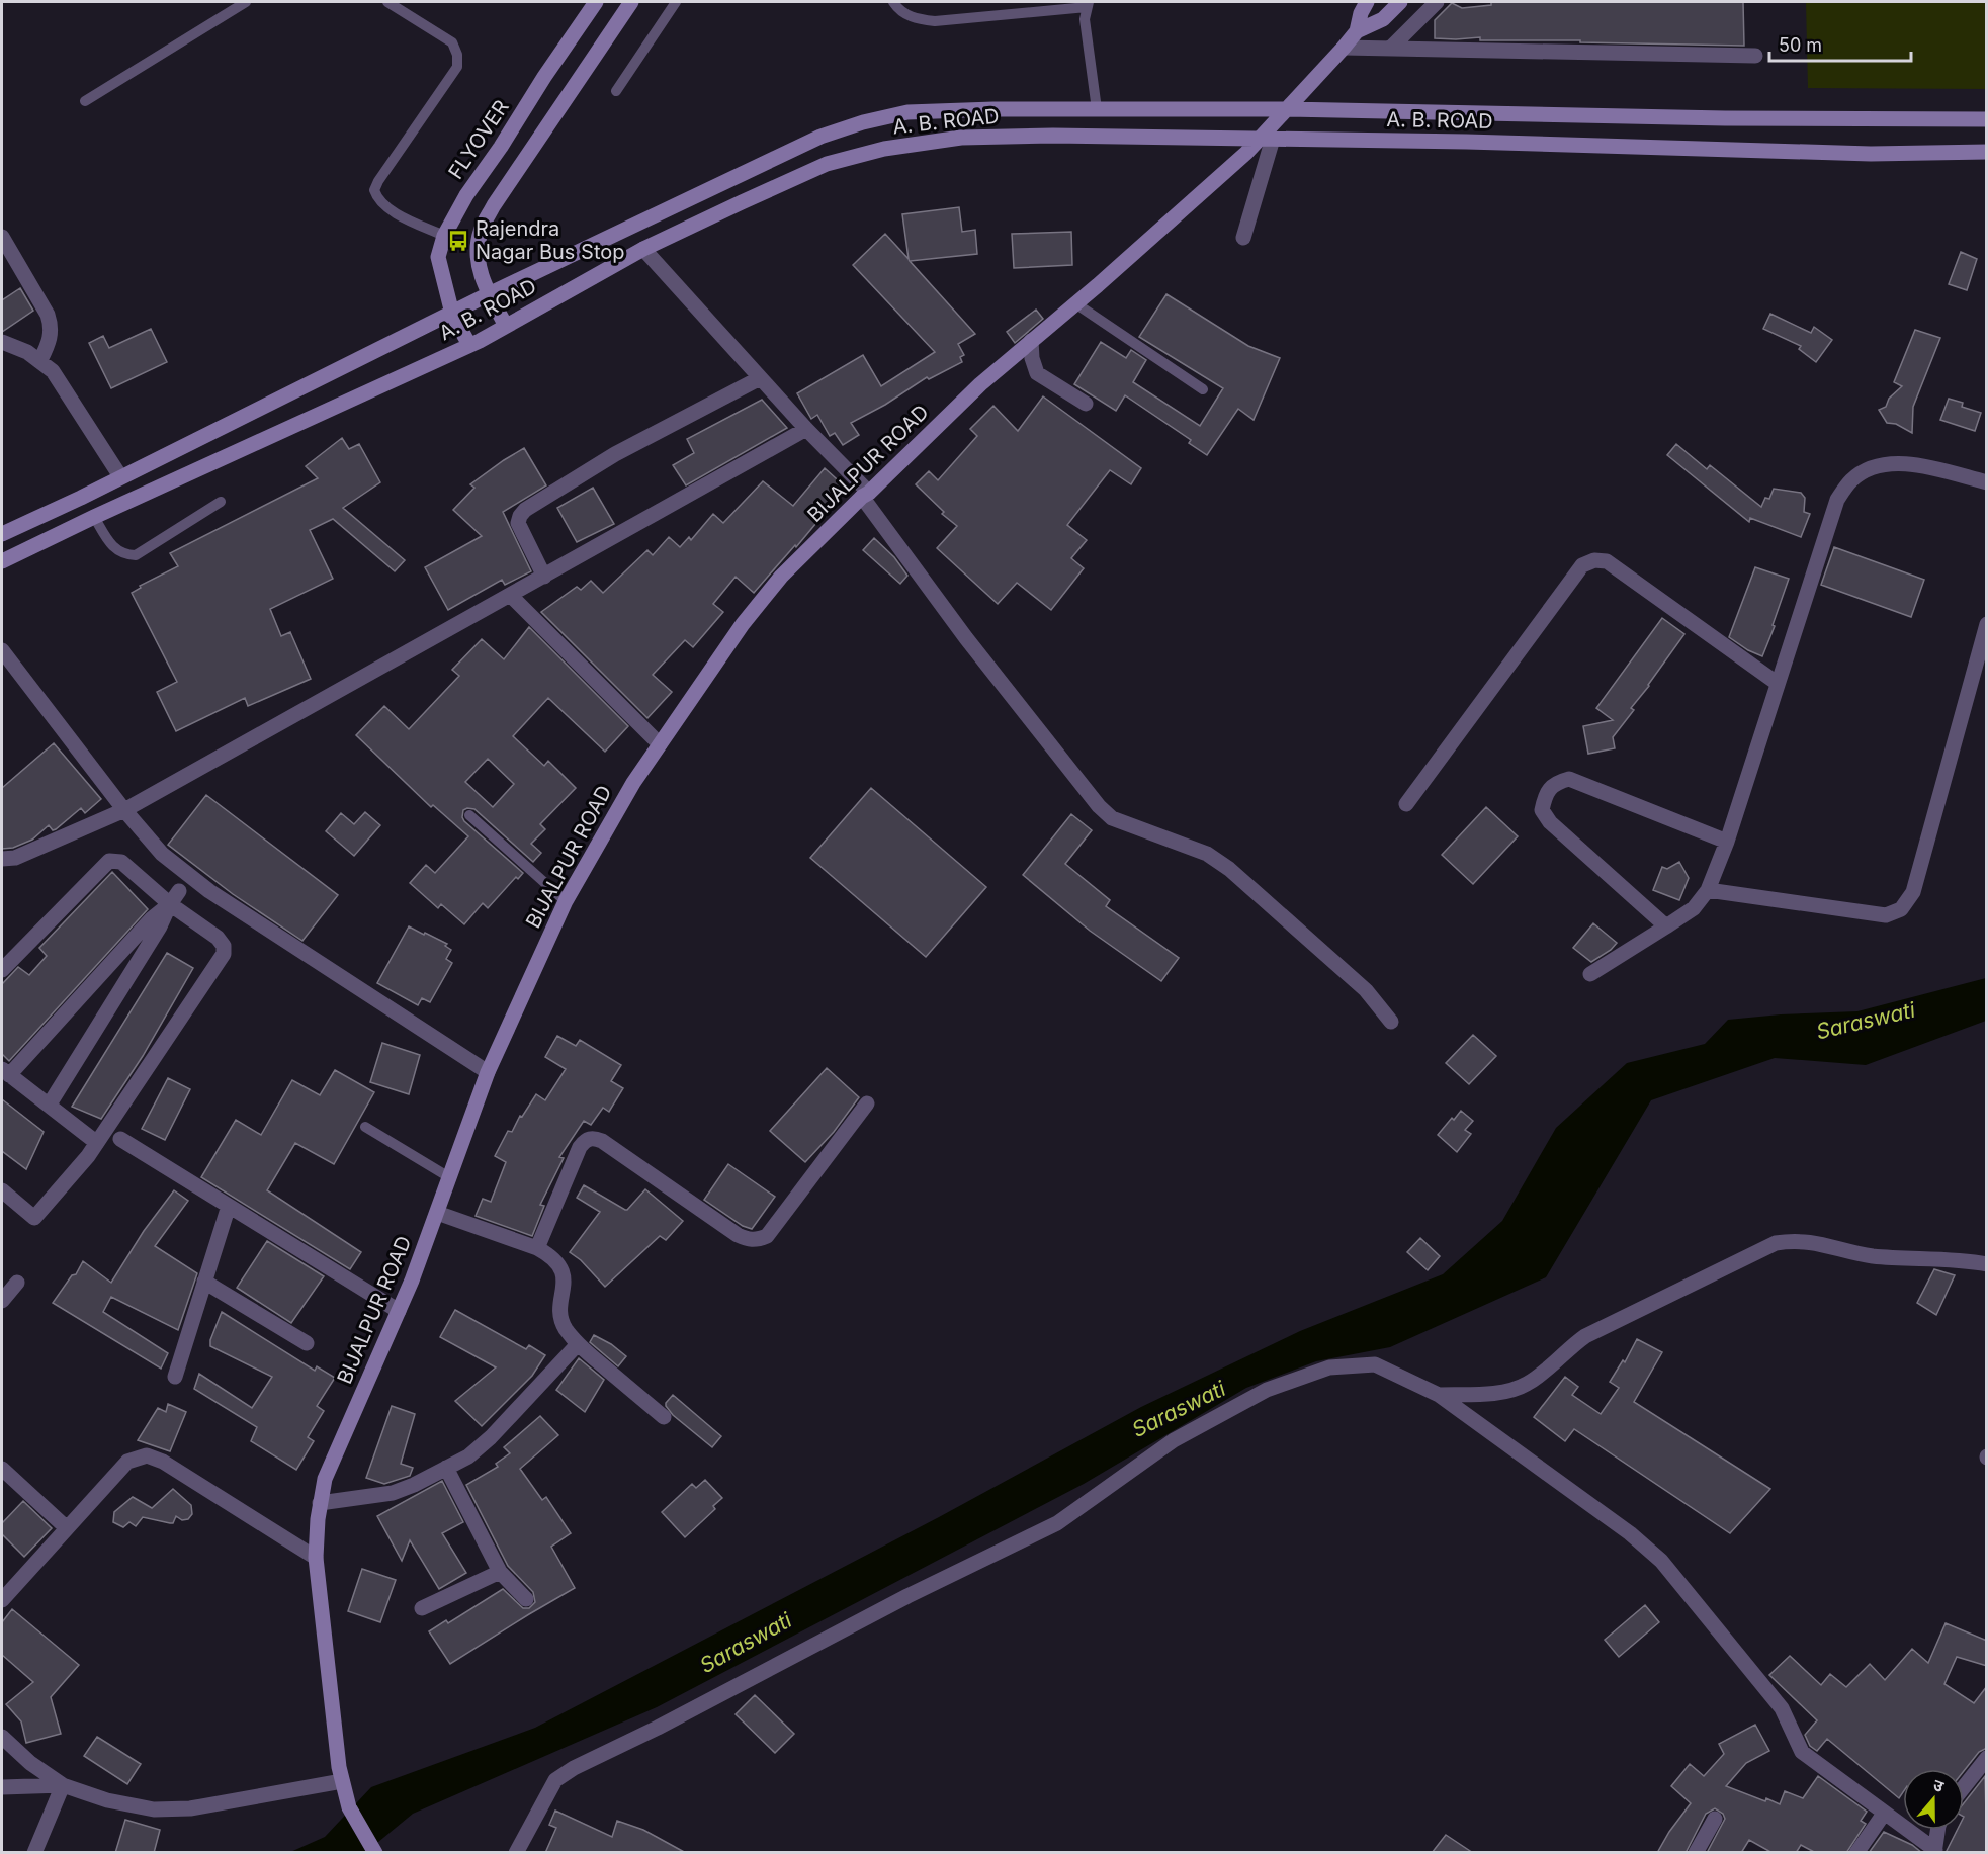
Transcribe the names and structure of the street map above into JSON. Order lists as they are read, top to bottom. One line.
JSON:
{"streets":{"main road":["A. B. ROAD","FLYOVER","BIJALPUR ROAD"]},"crossings":[["A. B. ROAD","FLYOVER"],["A. B. ROAD","BIJALPUR ROAD"]],"water":["Saraswati"],"places":{"bus stop":["Rajendra Nagar Bus Stop"]},"scale_bar":"50 m","north":"top"}
